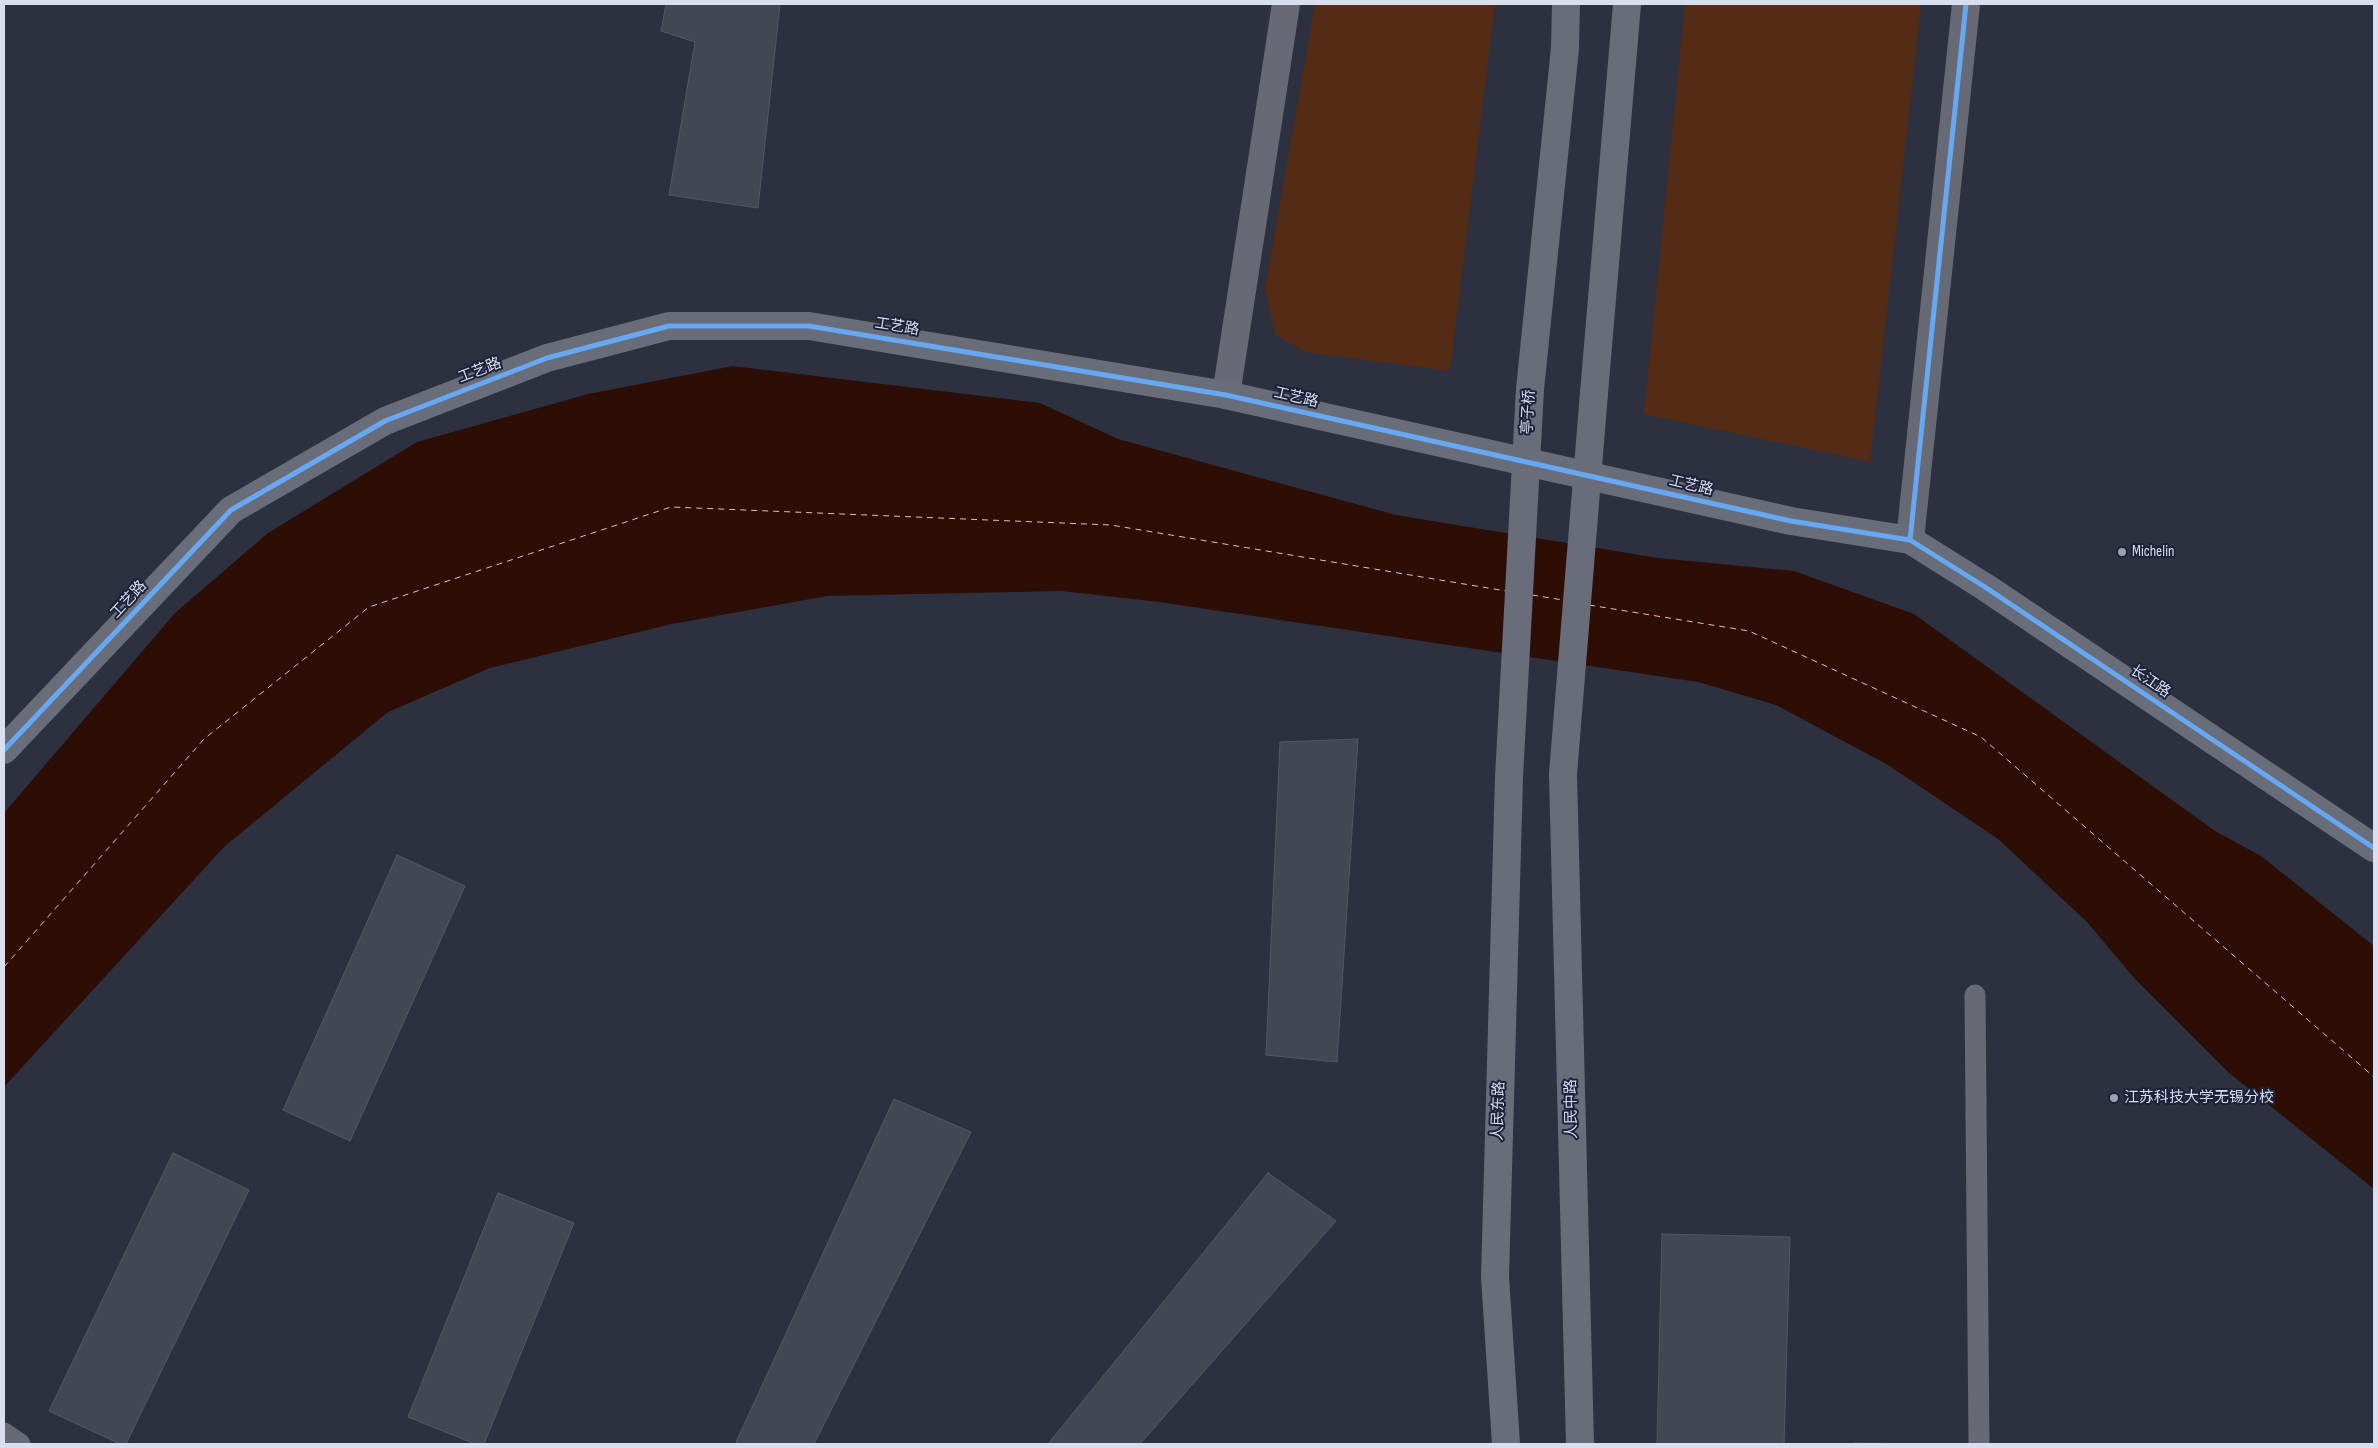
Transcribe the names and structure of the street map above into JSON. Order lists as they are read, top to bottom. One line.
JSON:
{"streets":{"main road":["工艺路","亭子桥","长江路","人民中路","人民东路"]},"crossings":[["工艺路","长江路"],["亭子桥","人民东路"]],"places":["Michelin","江苏科技大学无锡分校"]}
